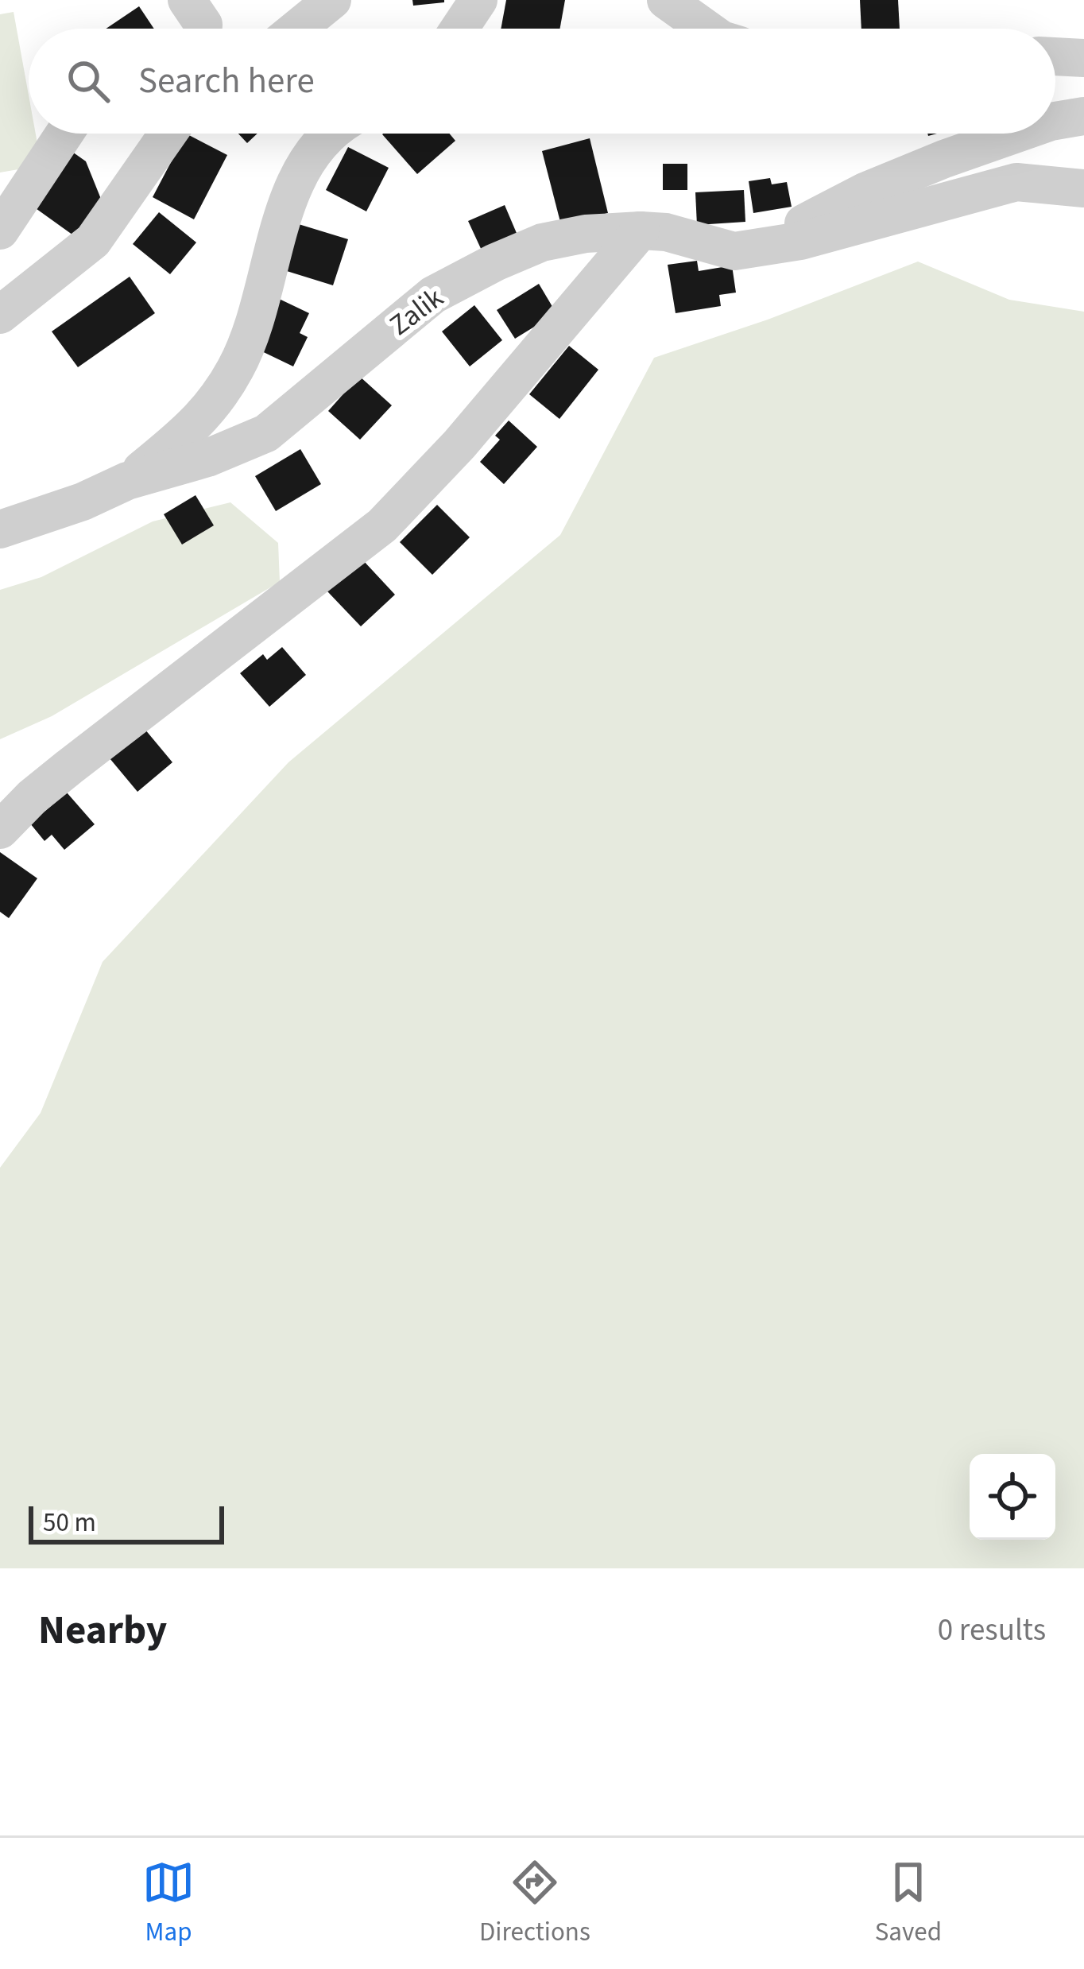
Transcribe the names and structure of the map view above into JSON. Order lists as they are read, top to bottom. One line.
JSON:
{"streets":{"street":["Zalik"]},"scale_bar":"50 m","page":{"search":"Search here","scale":"50 m","heading":["Nearby","0 results"],"nav":["Map","Directions","Saved"]}}
